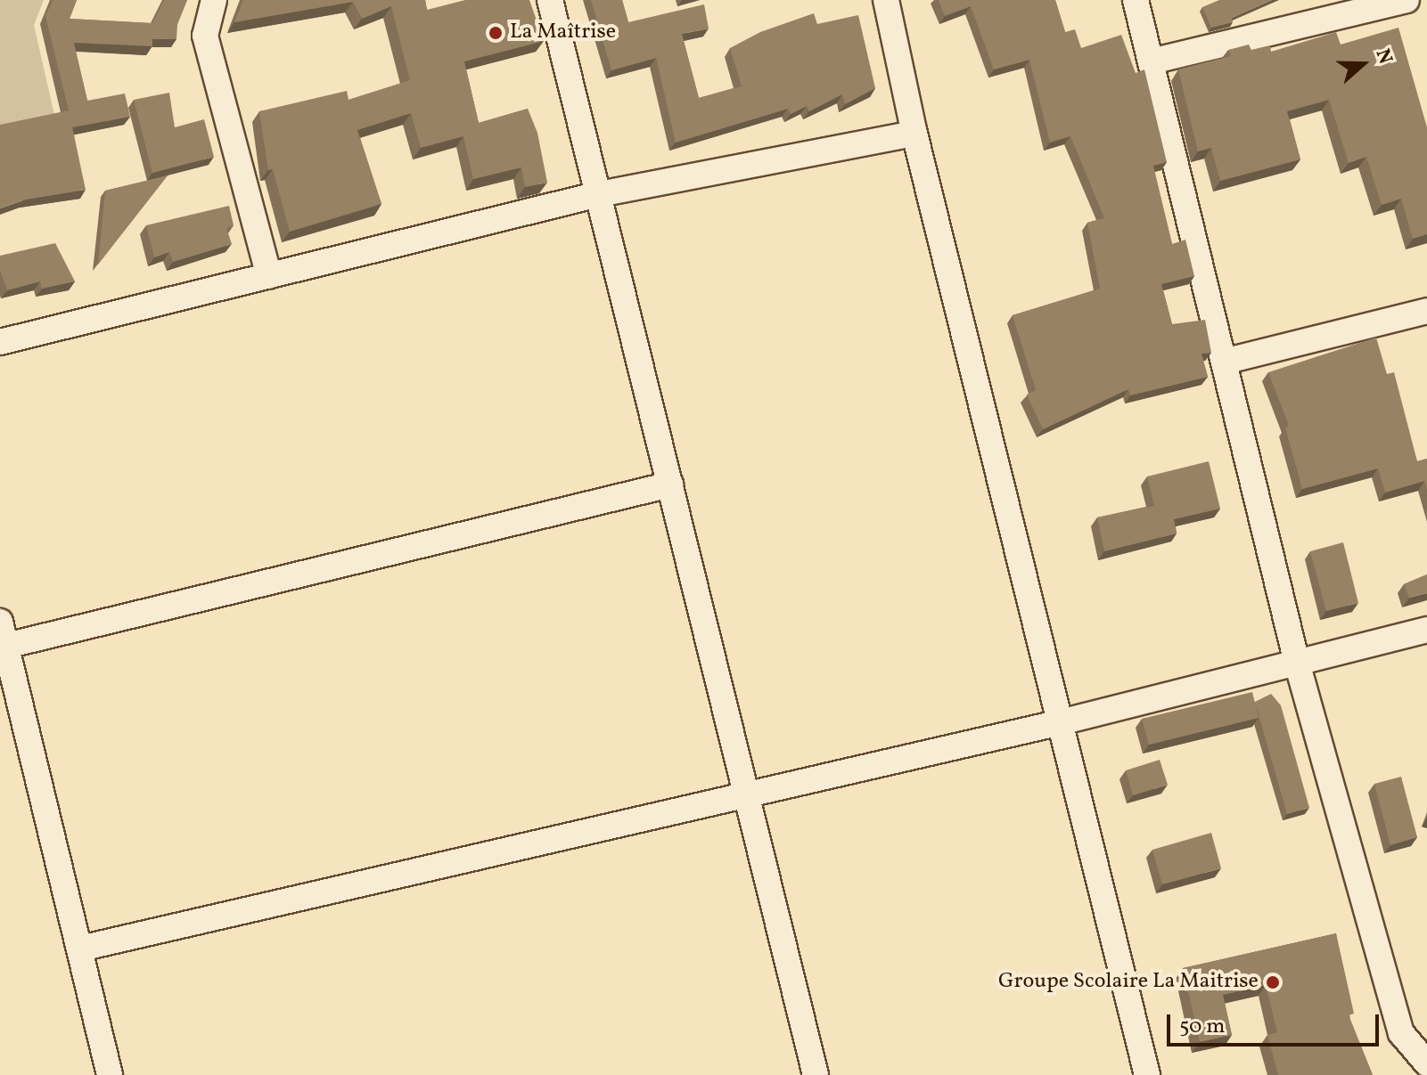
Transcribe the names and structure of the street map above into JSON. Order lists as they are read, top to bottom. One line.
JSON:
{"places":["La Maîtrise","Groupe Scolaire La Maitrise"],"scale_bar":"50 m","north":"right"}
